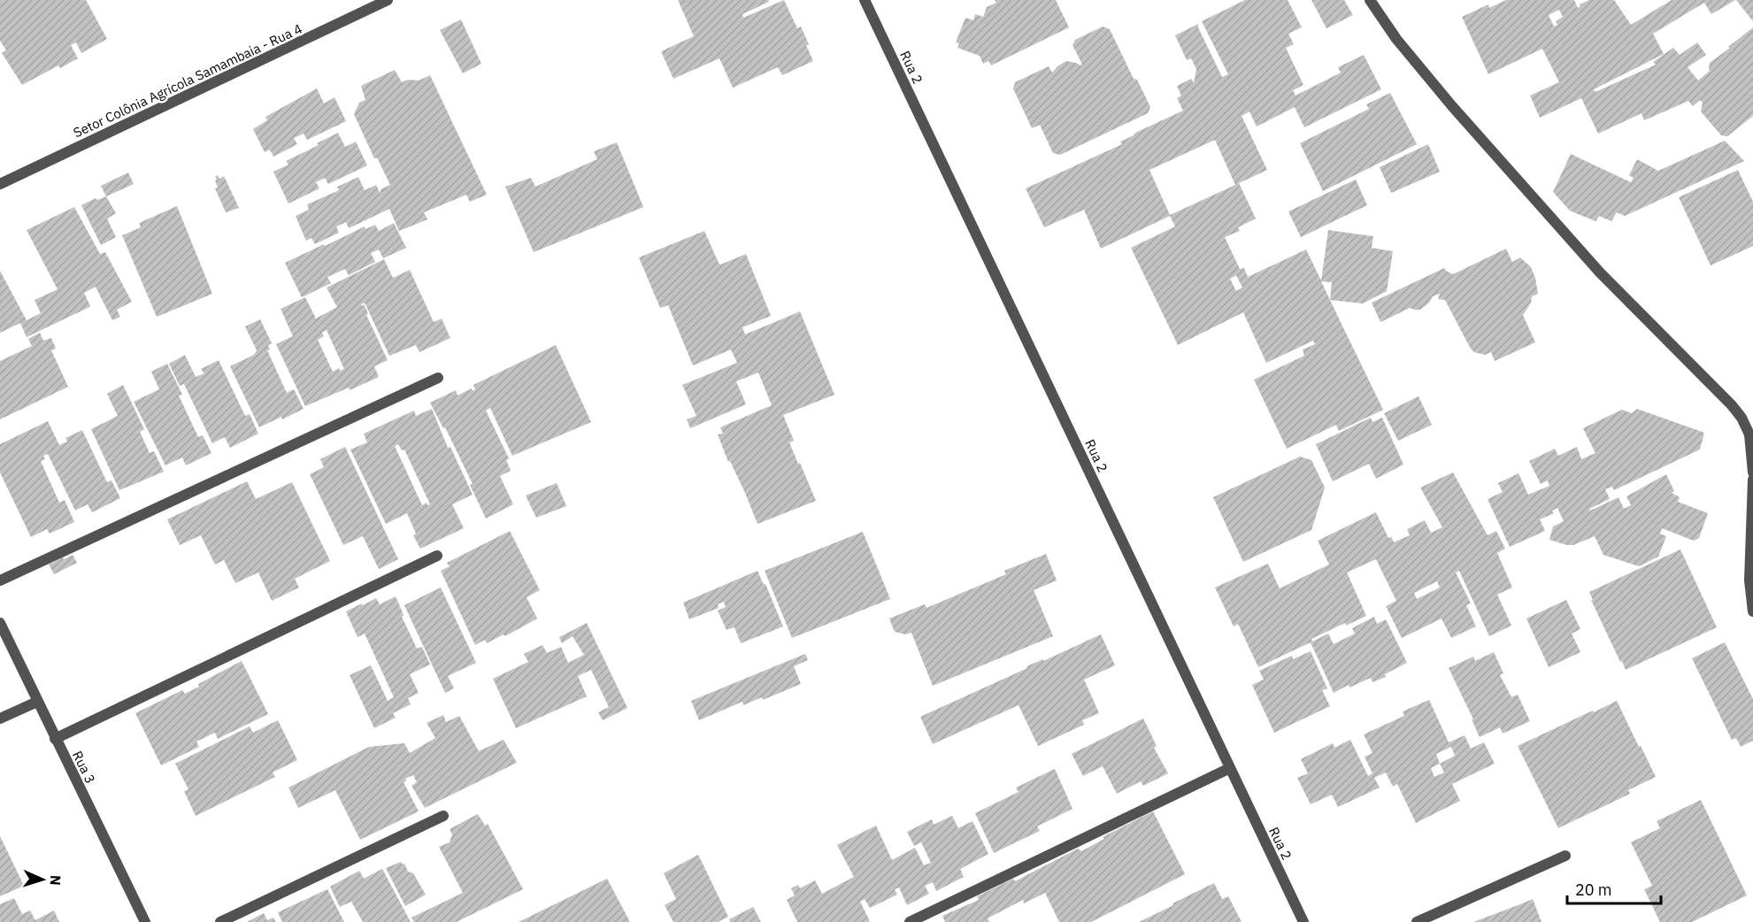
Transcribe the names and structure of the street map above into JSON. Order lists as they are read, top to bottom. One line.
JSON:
{"streets":{"street":["Rua 2","Setor Colônia Agrícola Samambaia - Rua 4","Rua 3"]},"scale_bar":"20 m","north":"right"}
